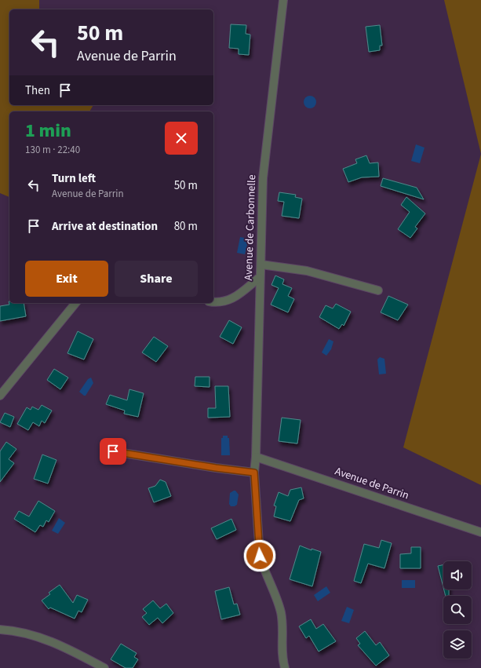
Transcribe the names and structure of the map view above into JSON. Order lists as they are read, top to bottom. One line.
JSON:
{"streets":{"street":["Avenue de Carbonnelle","Avenue de Parrin"]},"crossings":[["Avenue de Carbonnelle","Avenue de Parrin"]],"page":{"turn":["50 m","Avenue de Parrin"],"then":"Then","heading":["1 min","130 m · 22:40"],"list":[{"name":"Turn left","note":"Avenue de Parrin","value":"50 m"},{"name":"Arrive at destination","value":"80 m"}],"buttons":["Exit","Share"]}}
